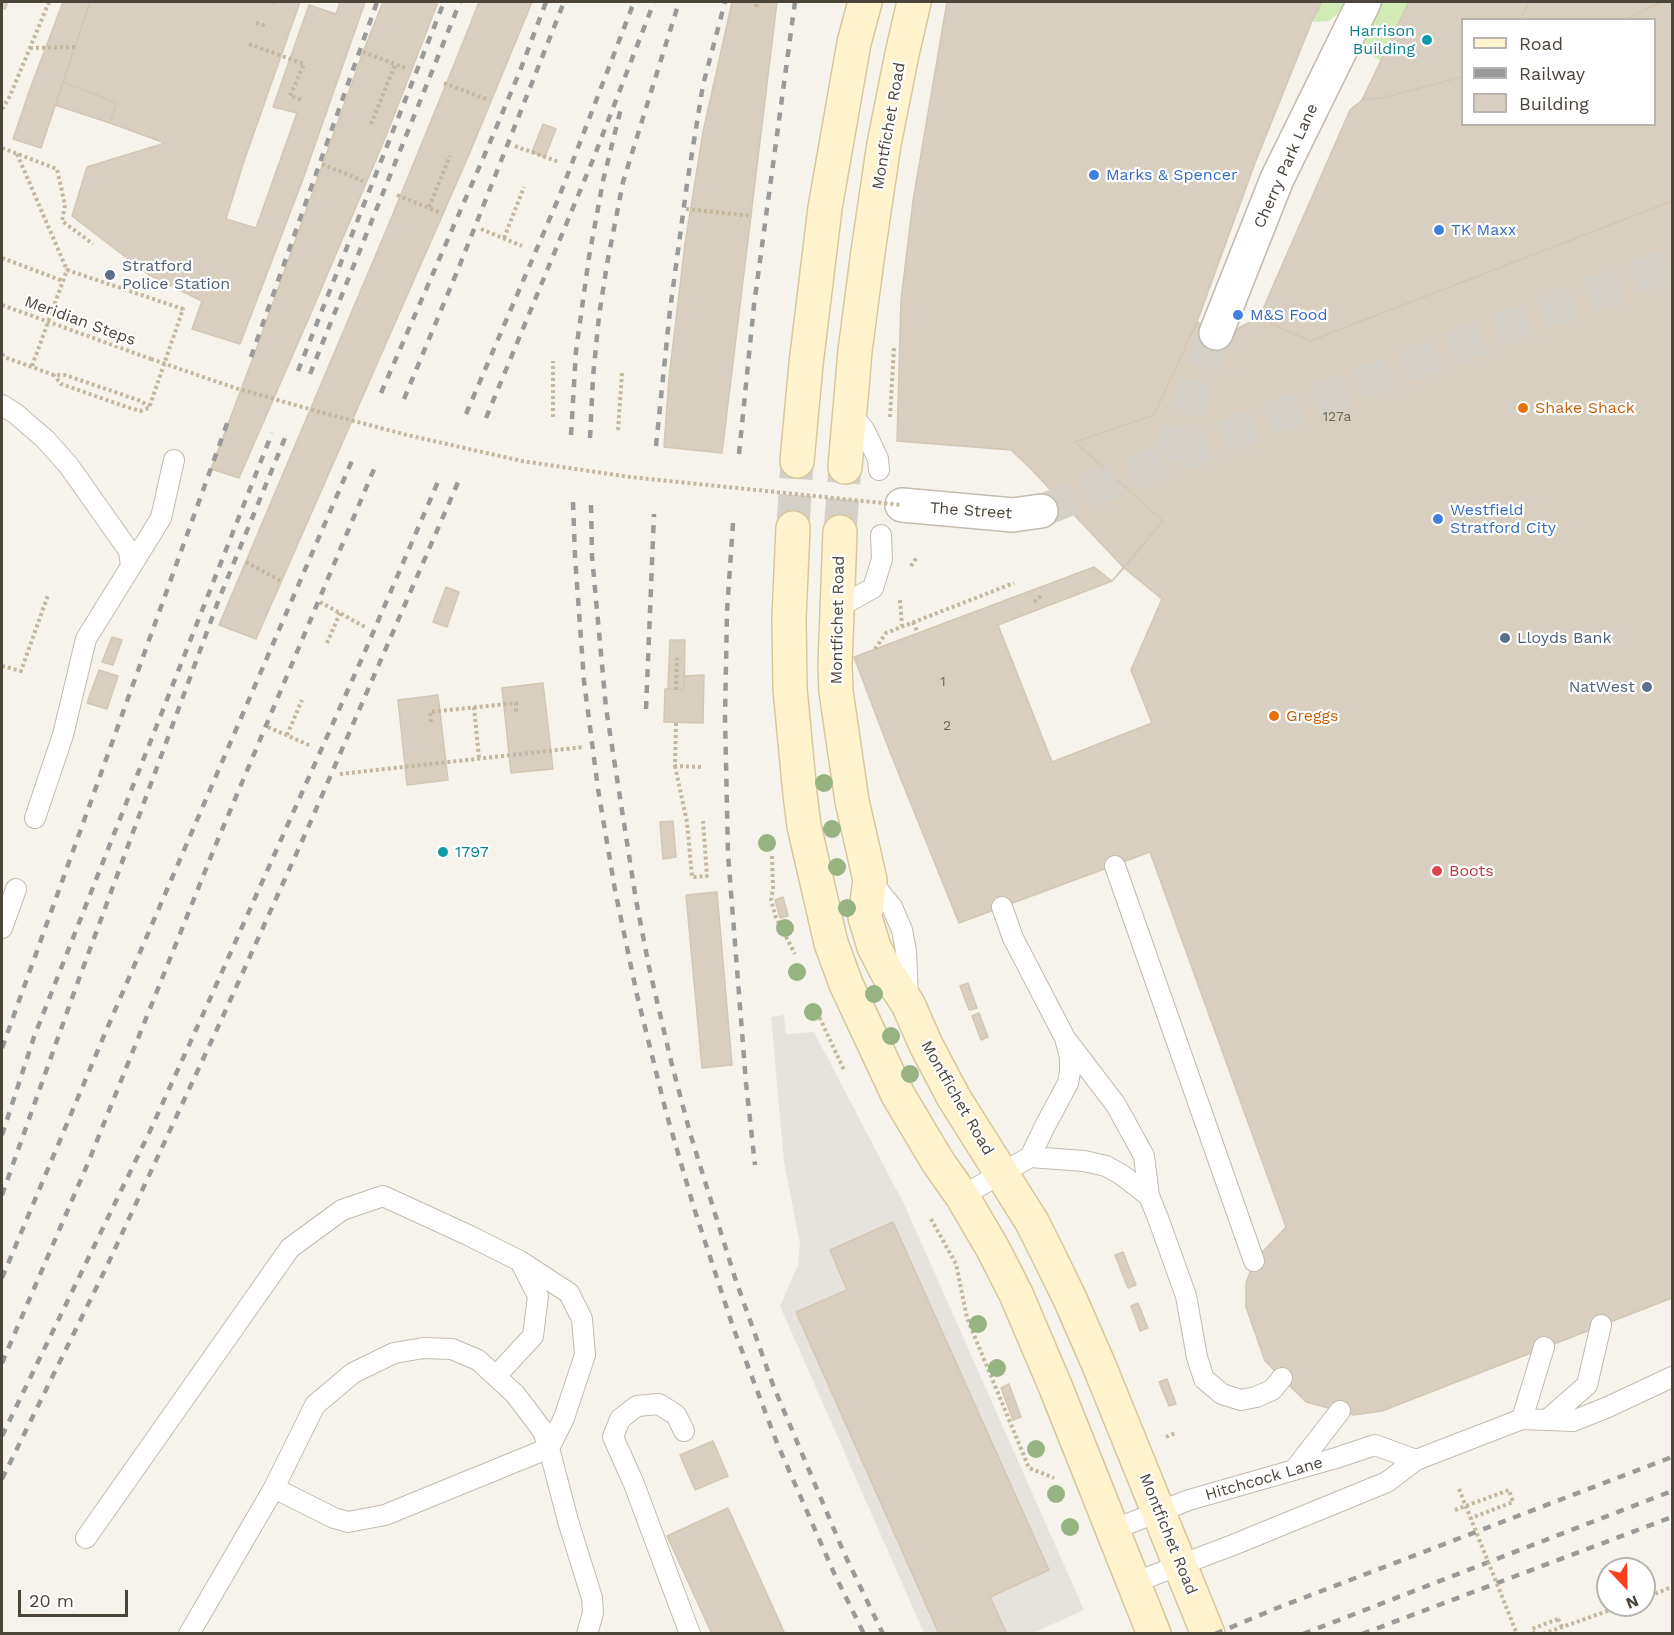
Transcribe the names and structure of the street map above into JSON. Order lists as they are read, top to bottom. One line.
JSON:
{"streets":{"street":["Montfichet Road","Cherry Park Lane","The Street"],"lane":["Hitchcock Lane"],"path":["Meridian Steps"]},"crossings":[["Montfichet Road","Hitchcock Lane"],["Meridian Steps","The Street"]],"places":["Harrison Building","Marks & Spencer","TK Maxx","Stratford Police Station","M&S Food","Shake Shack","Westfield Stratford City","Lloyds Bank","NatWest","Greggs","1797","Boots"],"house_numbers":["127a","1","2"],"legend":["Road","Railway","Building"],"scale_bar":"20 m","north":"bottom"}
